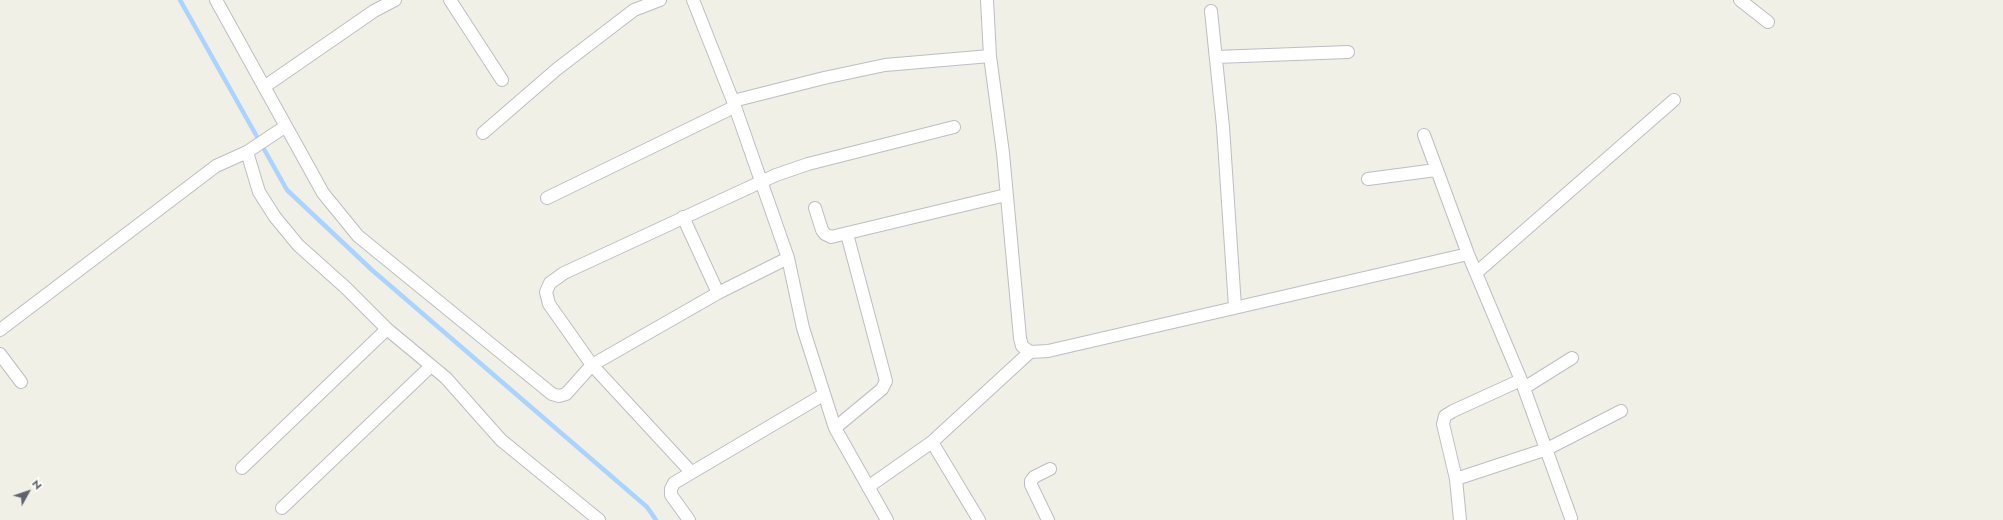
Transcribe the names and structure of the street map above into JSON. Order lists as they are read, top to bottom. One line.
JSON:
{"north":"top right"}
